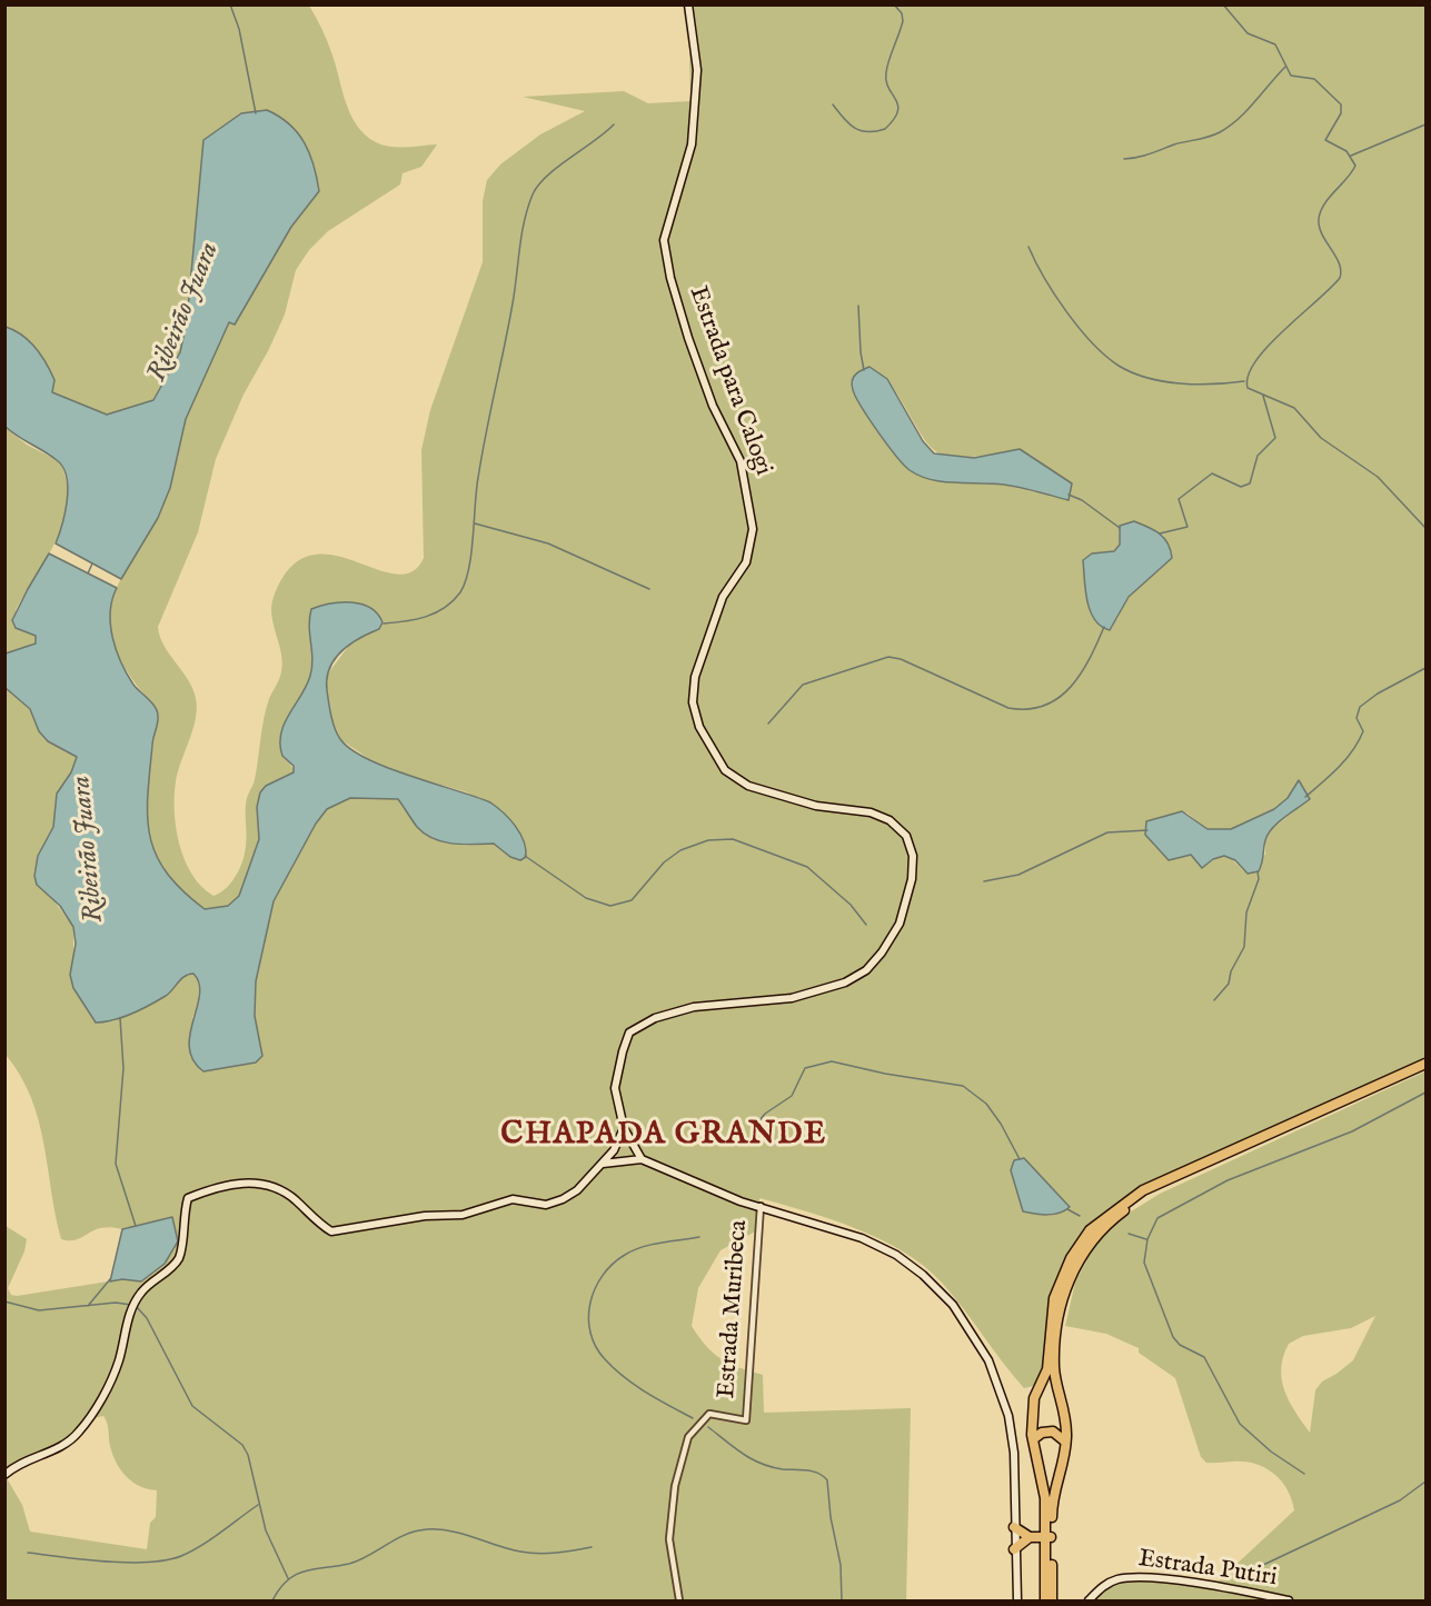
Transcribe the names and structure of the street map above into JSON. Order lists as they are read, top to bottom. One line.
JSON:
{"streets":{"street":["Estrada para Calogi","Estrada Muribeca","Estrada Putiri"]},"districts":["CHAPADA GRANDE"],"water":["Ribeirão Juara"]}
